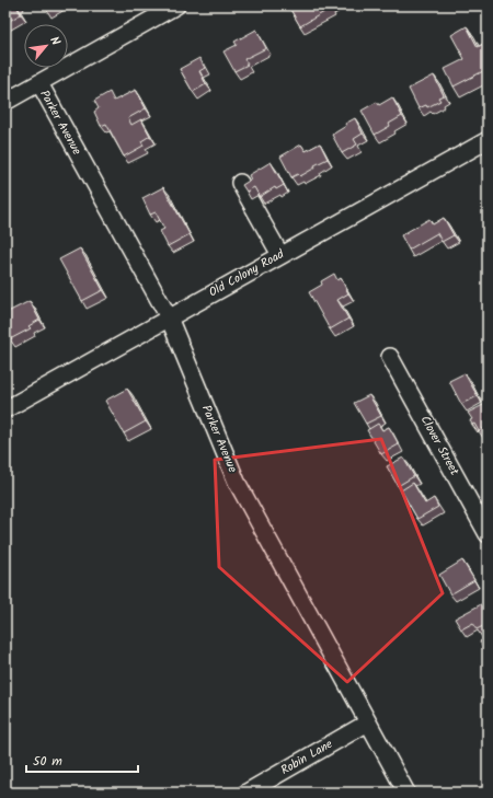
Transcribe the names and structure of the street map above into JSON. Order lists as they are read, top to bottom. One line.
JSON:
{"streets":{"street":["Parker Avenue","Old Colony Road","Clover Street","Robin Lane"]},"crossings":[["Parker Avenue","Old Colony Road"],["Parker Avenue","Robin Lane"]],"scale_bar":"50 m","north":"top right"}
